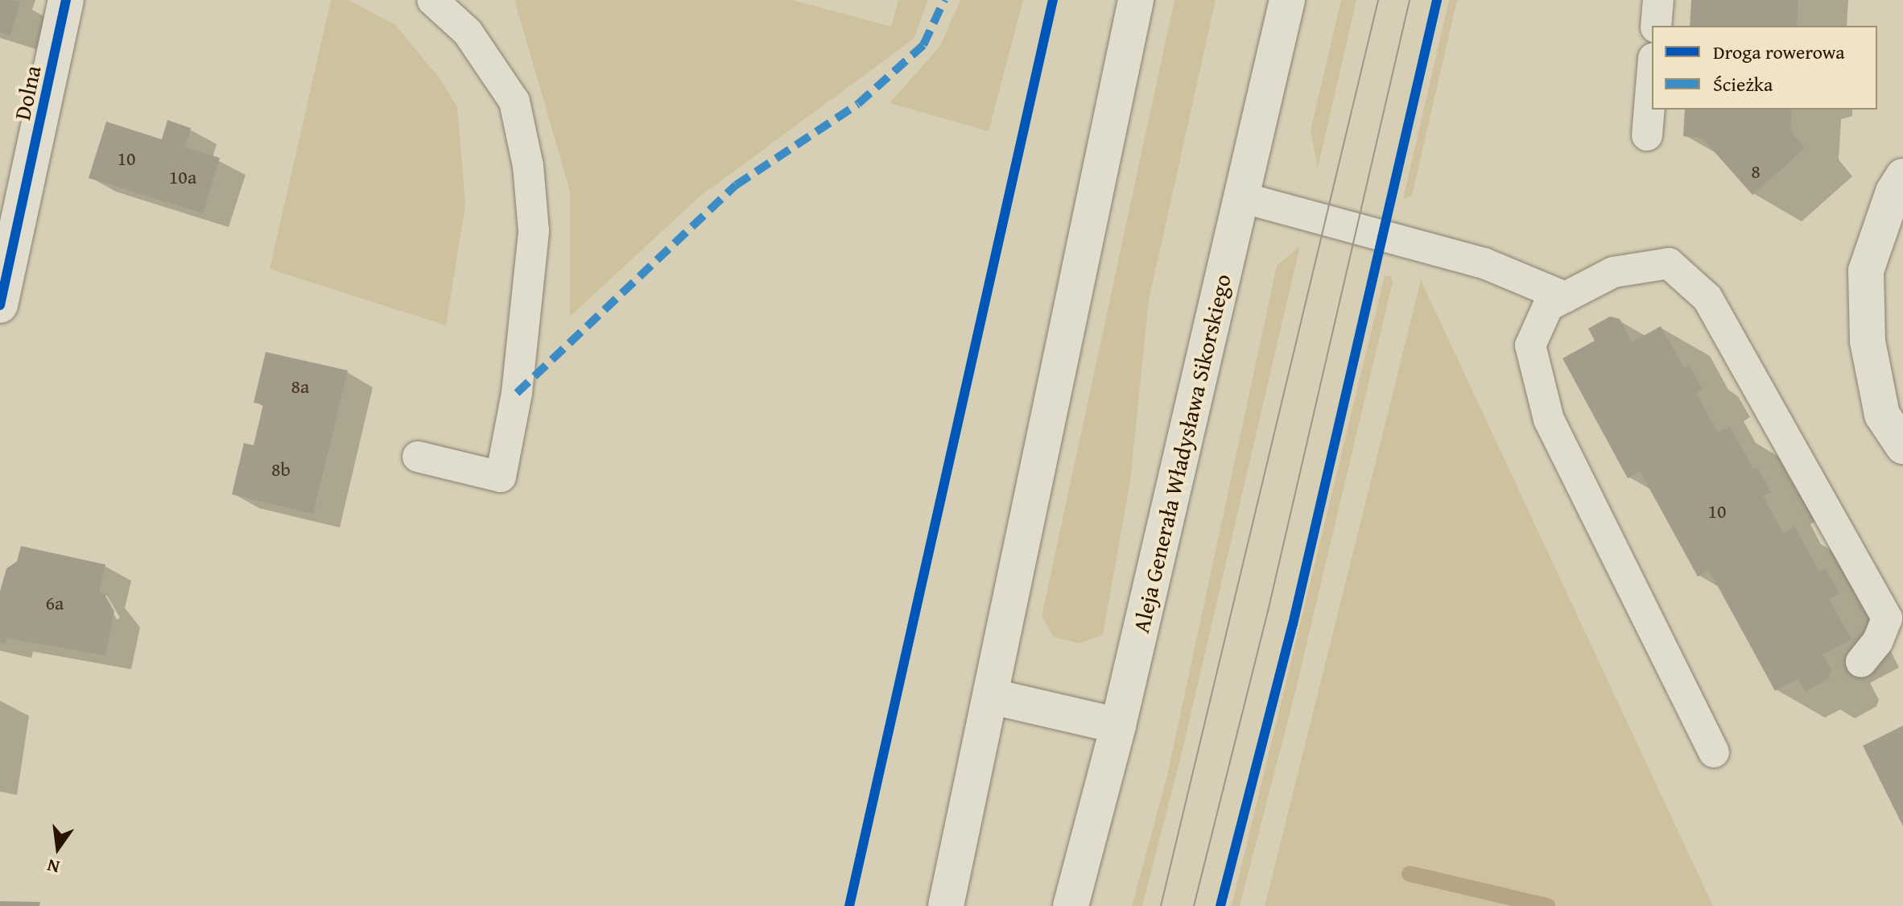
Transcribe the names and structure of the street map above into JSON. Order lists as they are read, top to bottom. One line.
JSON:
{"streets":{"main road":["Dolna","Aleja Generała Władysława Sikorskiego"]},"house_numbers":["10","8","10a","8a","8b","10","6a"],"legend":["Droga rowerowa","Ścieżka"],"north":"bottom"}
